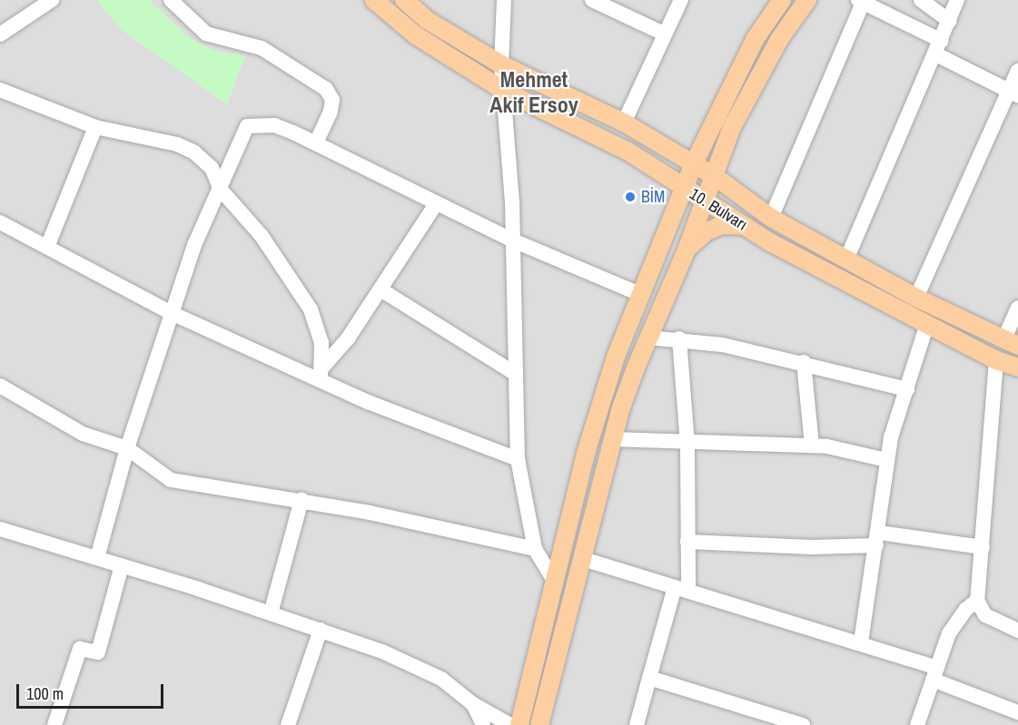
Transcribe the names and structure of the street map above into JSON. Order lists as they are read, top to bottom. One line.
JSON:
{"streets":{"main road":["10. Bulvarı"]},"districts":["Mehmet Akif Ersoy"],"places":["BİM"],"scale_bar":"100 m"}
